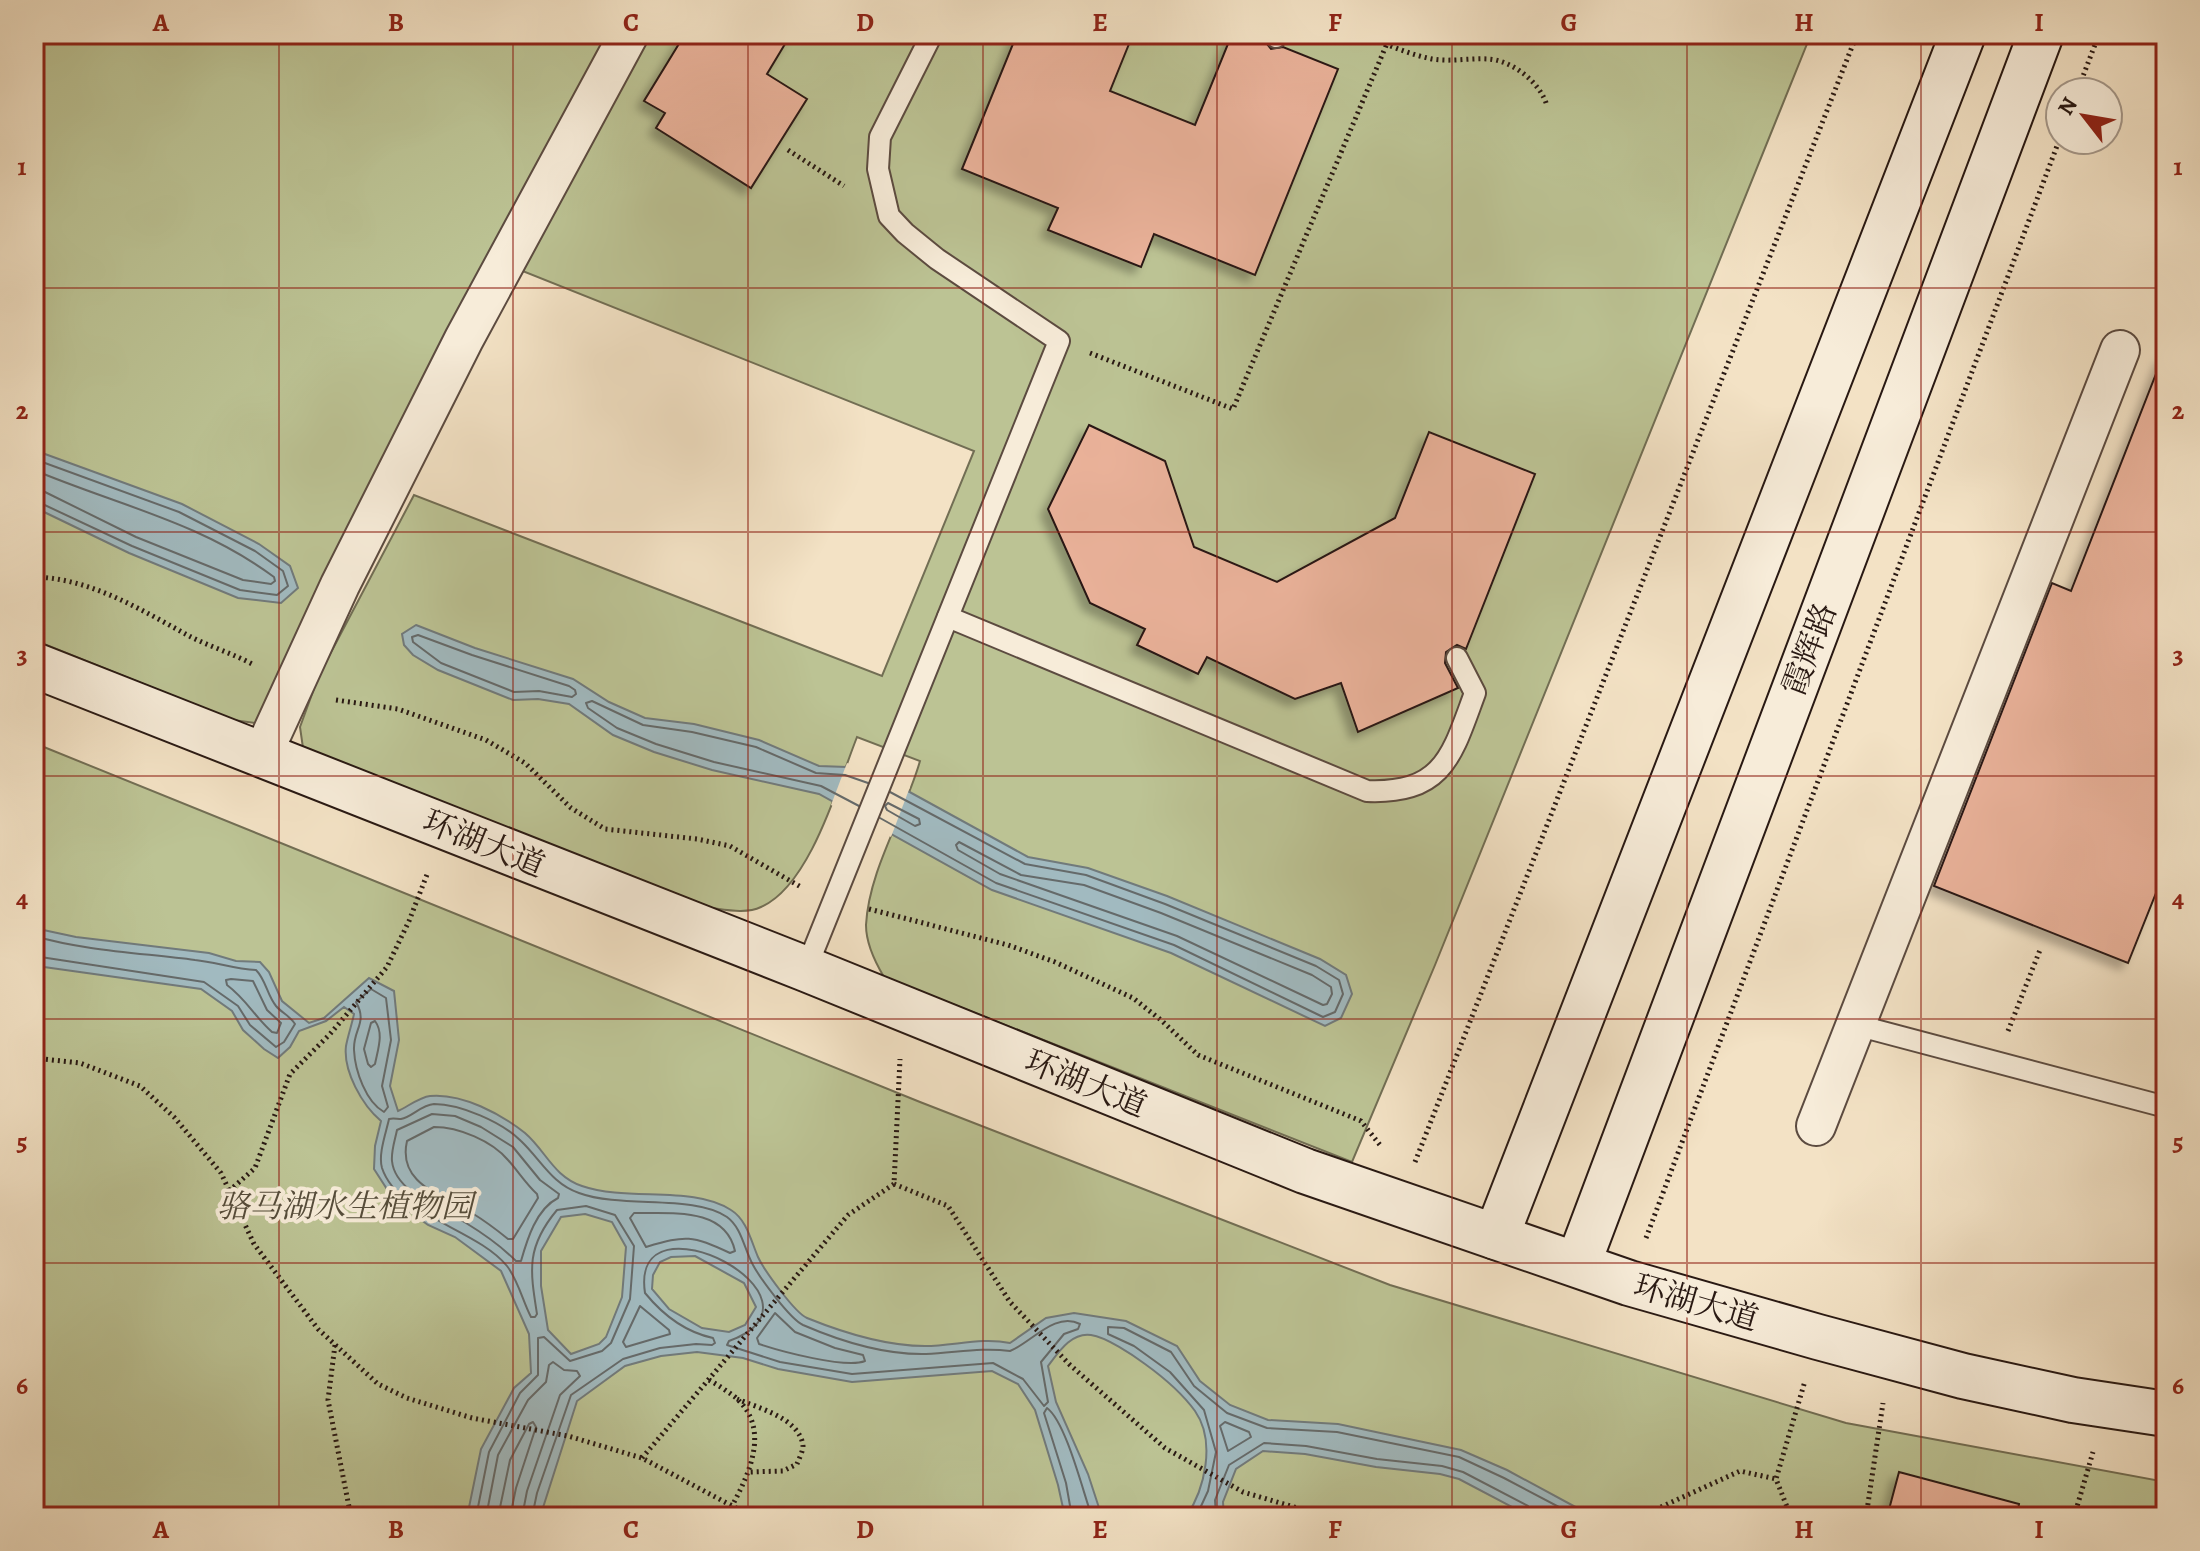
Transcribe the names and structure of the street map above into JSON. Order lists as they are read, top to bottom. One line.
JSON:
{"streets":{"street":["霞辉路","环湖大道"]},"crossings":[["霞辉路","环湖大道"]],"parks":["骆马湖水生植物园"],"north":"top left","grid":{"columns":["A","B","C","D","E","F","G","H","I"],"rows":["1","2","3","4","5","6"]}}
